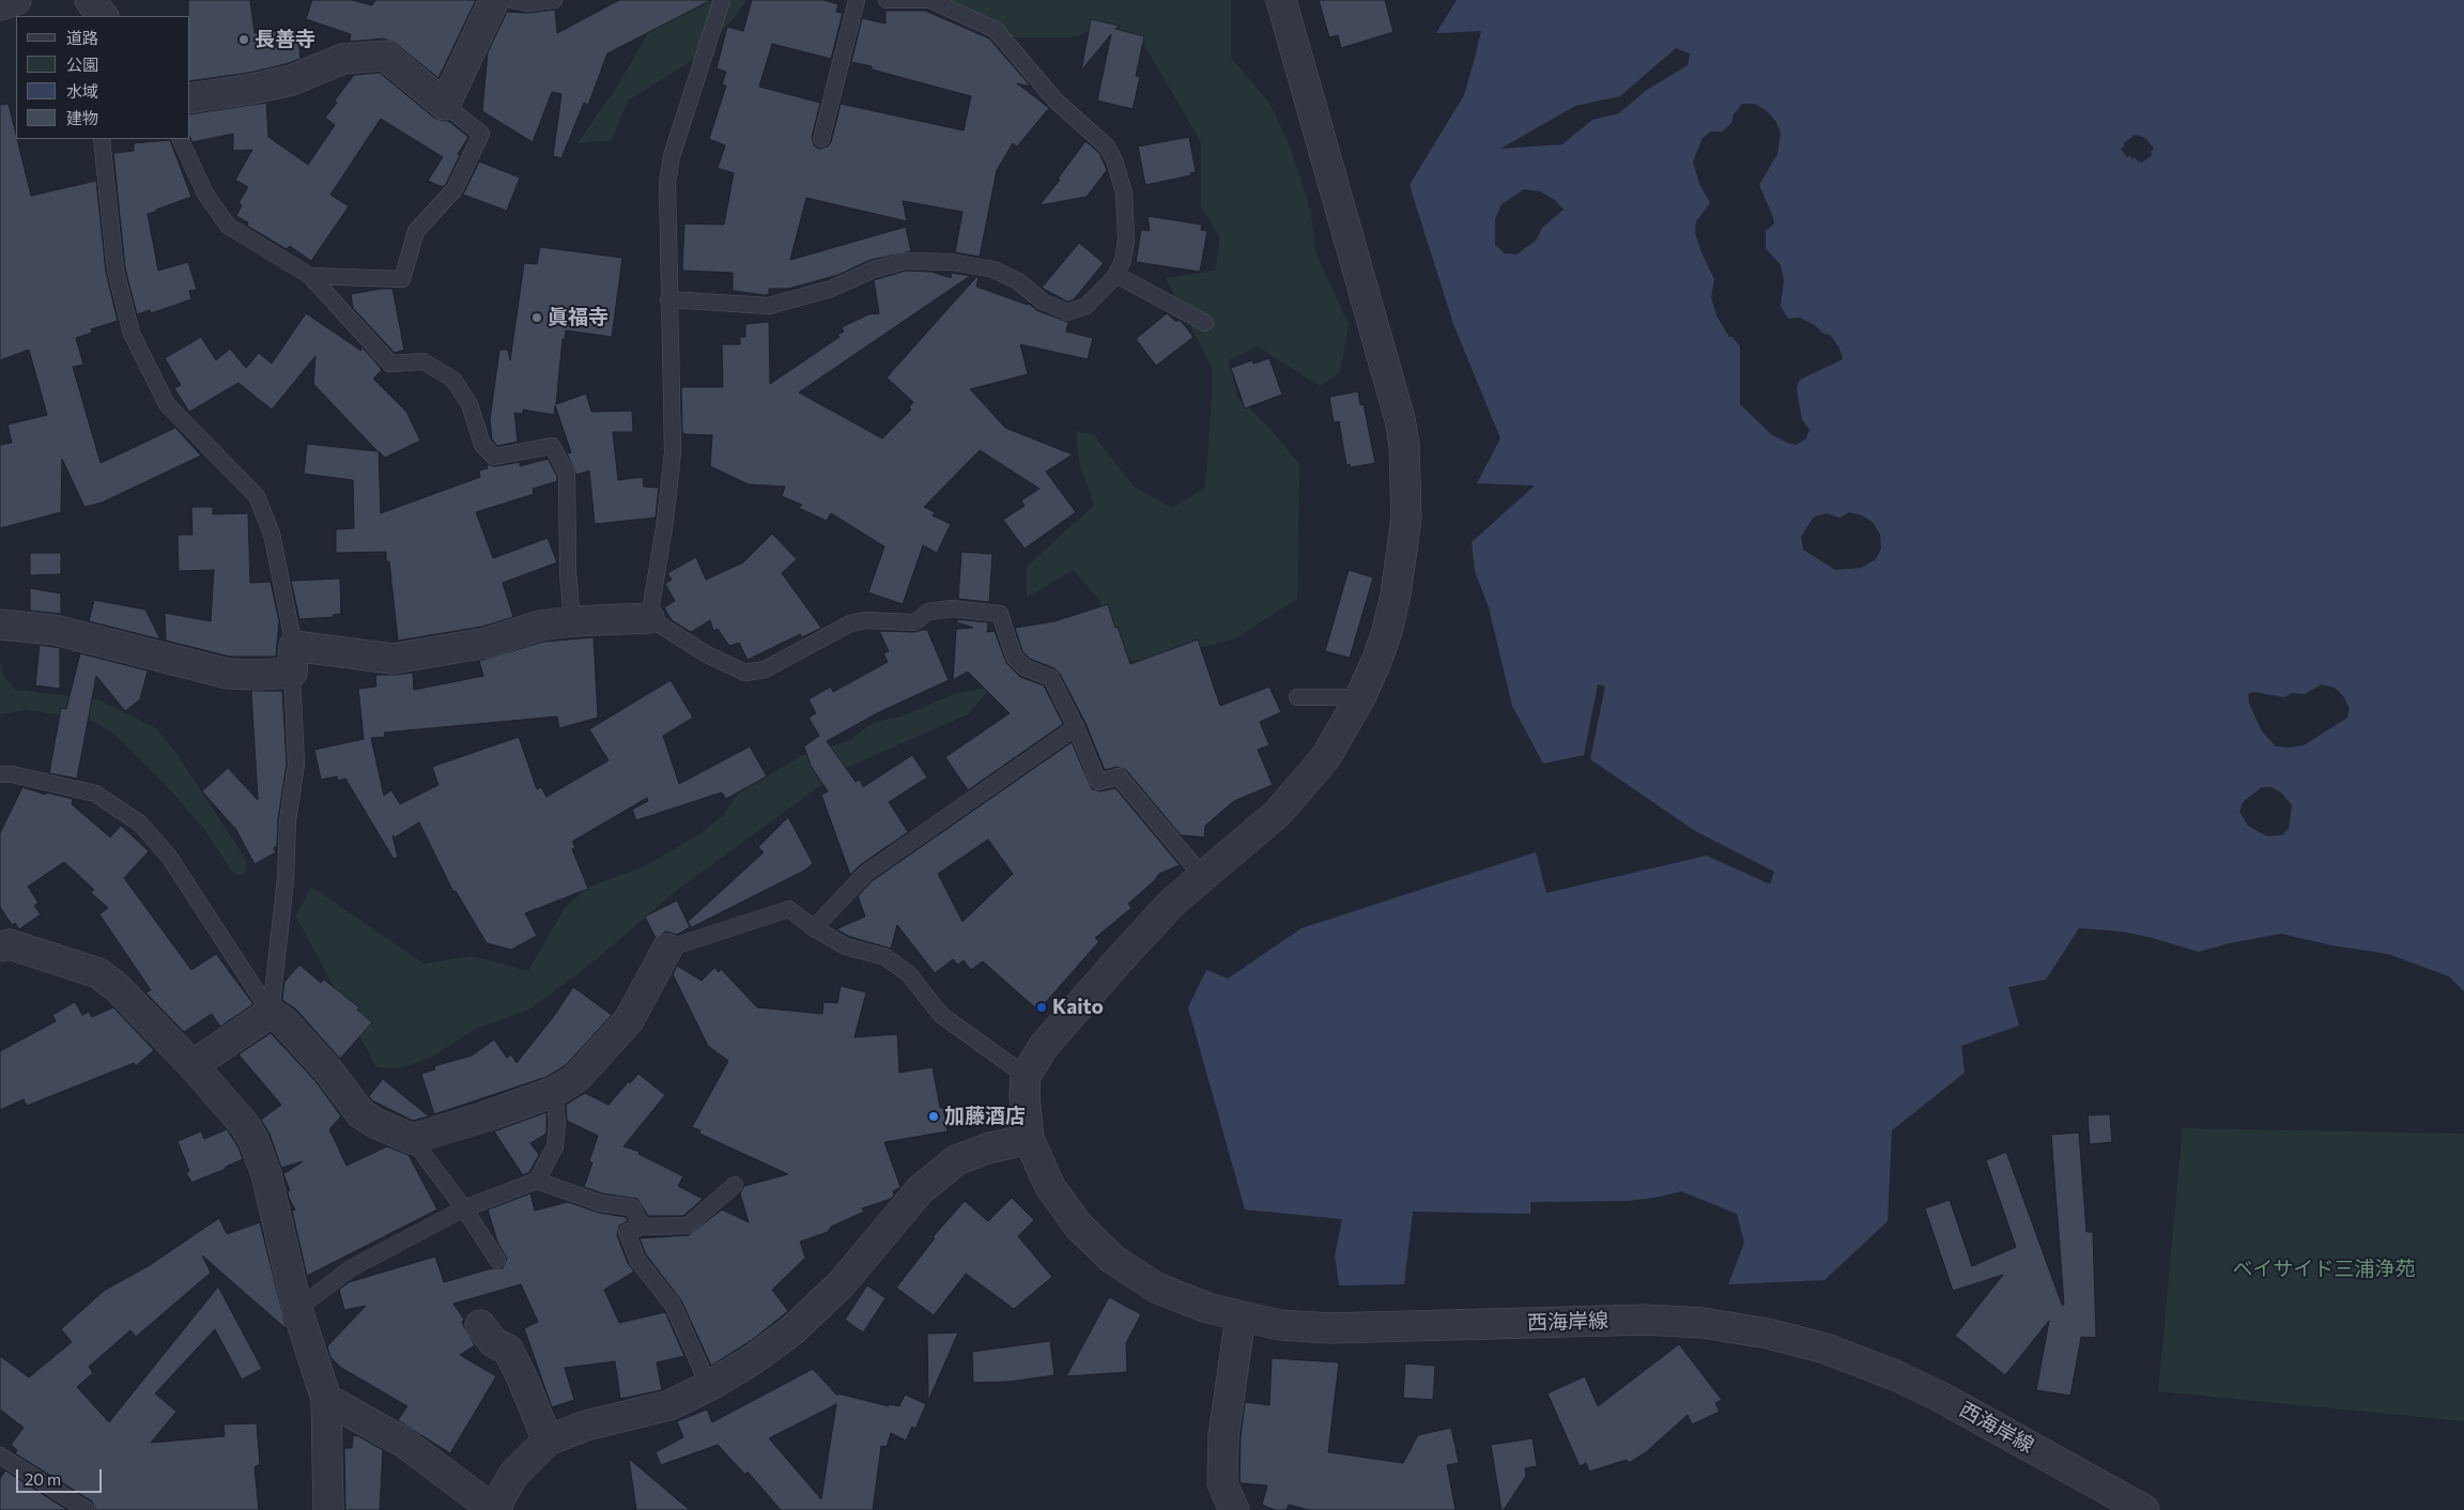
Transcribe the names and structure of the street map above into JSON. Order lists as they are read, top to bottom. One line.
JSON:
{"streets":{"street":["西海岸線"]},"parks":["ベイサイド三浦浄苑"],"places":["長善寺","眞福寺","Kaito","加藤酒店"],"legend":["道路","公園","水域","建物"],"scale_bar":"20 m"}
